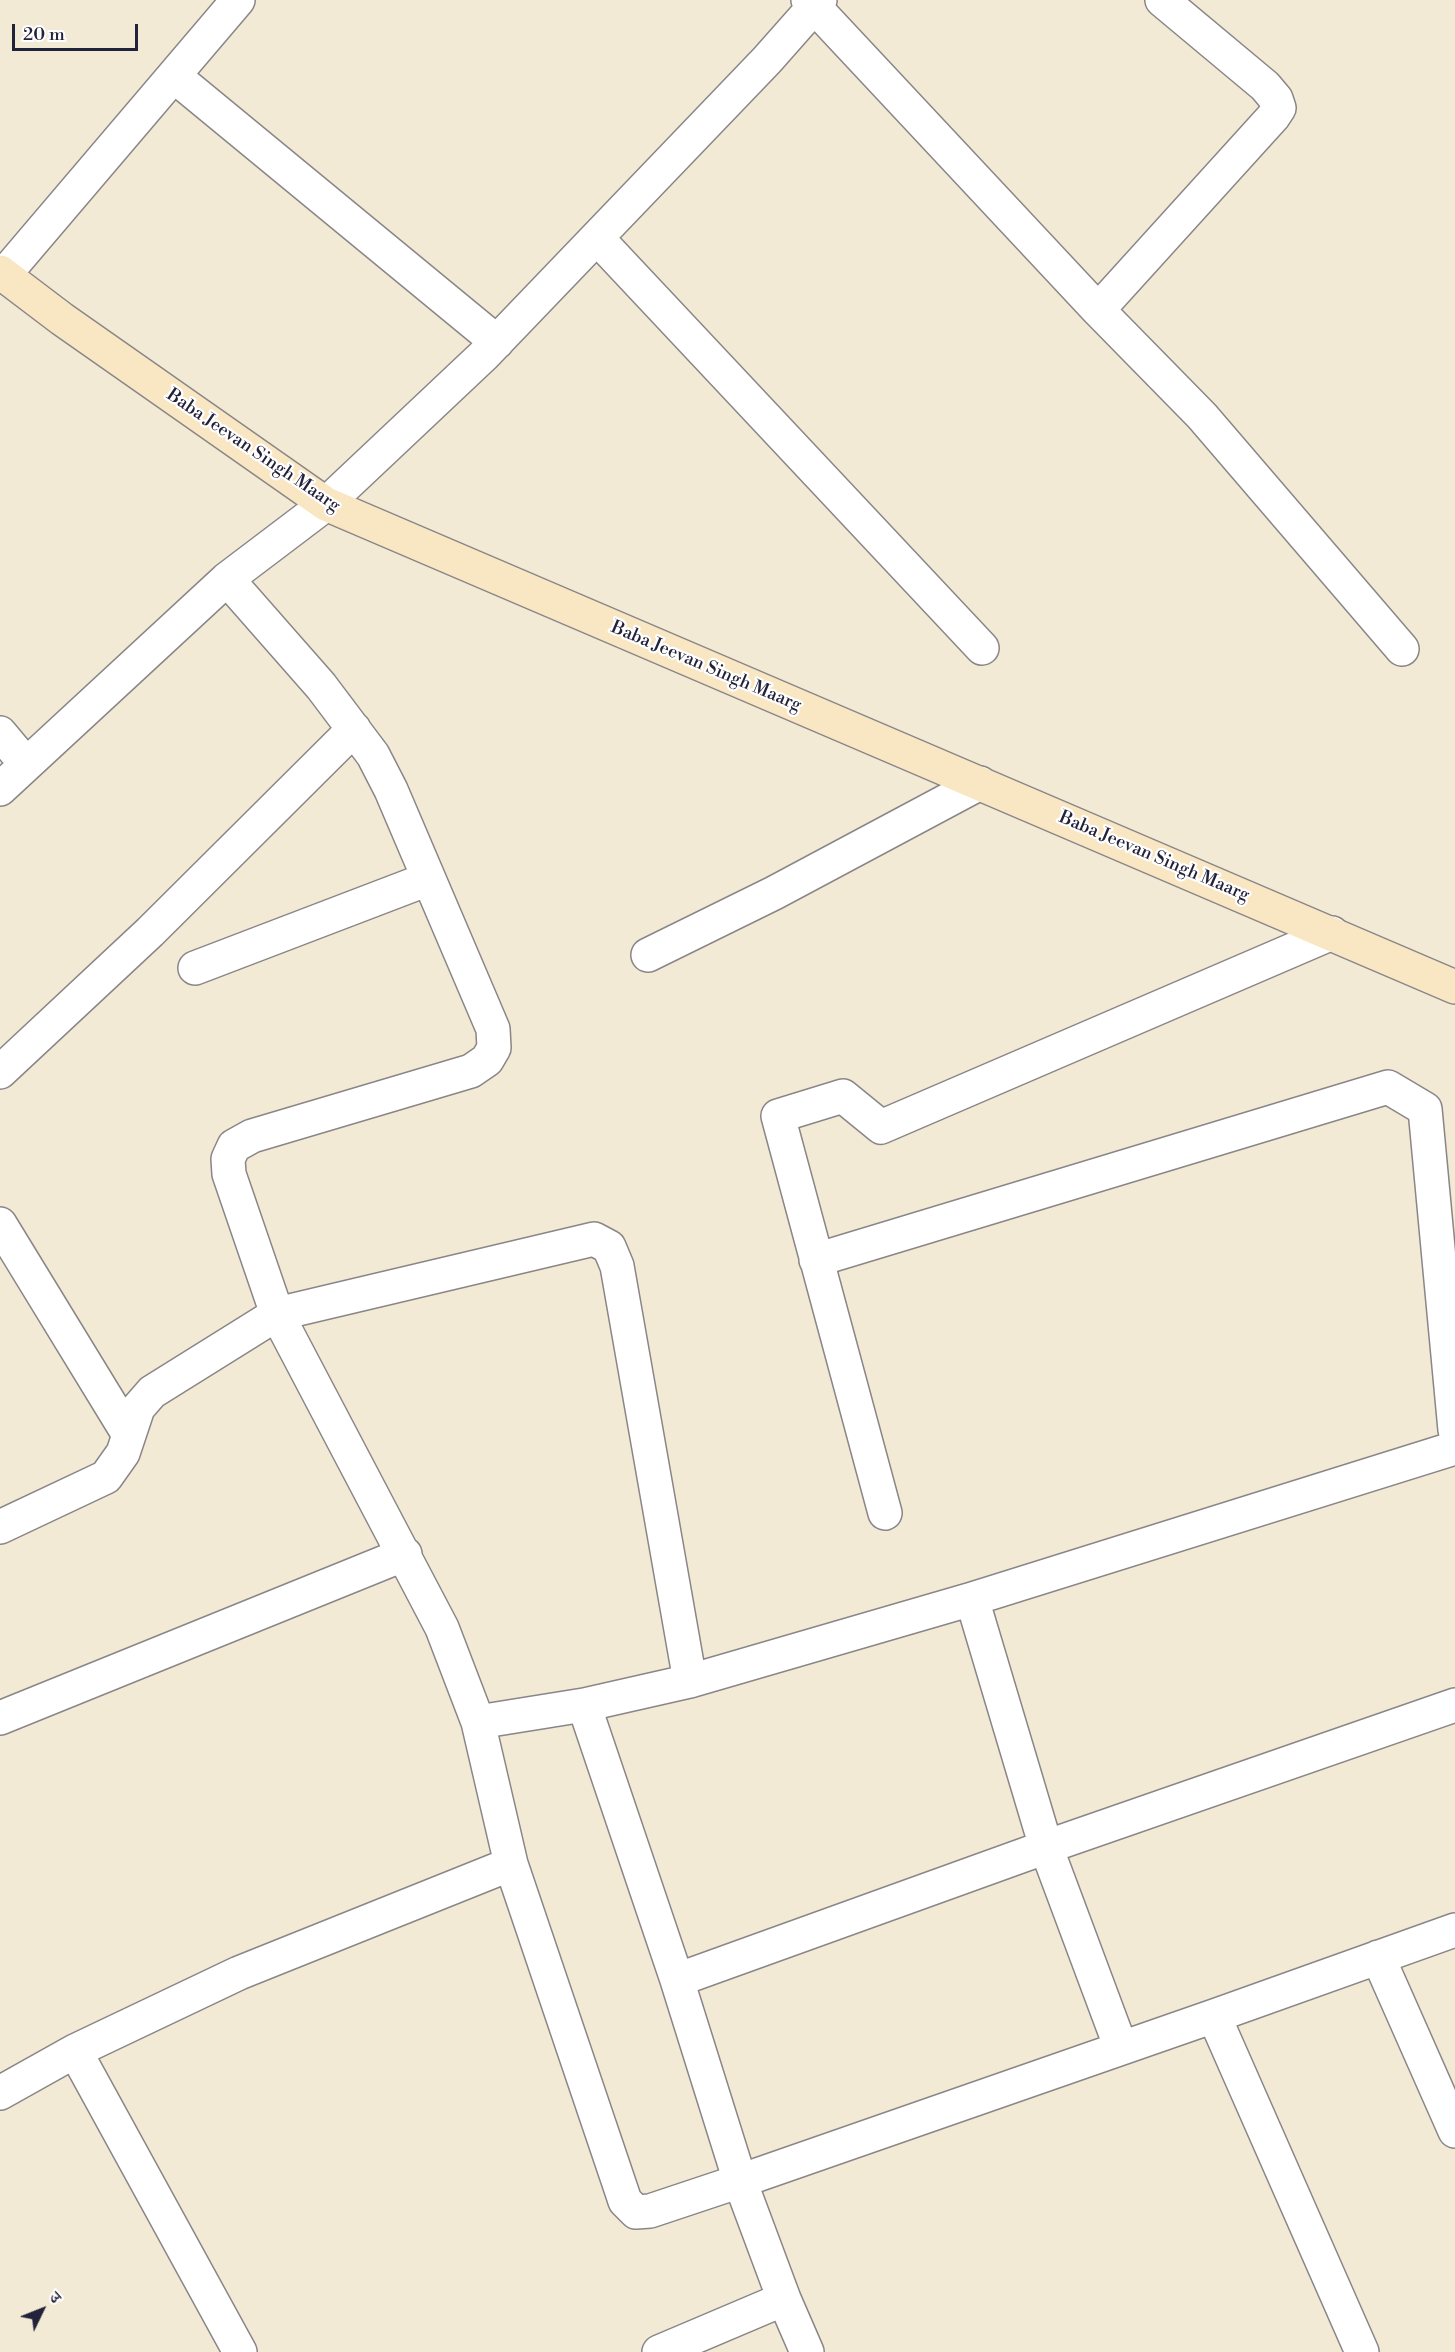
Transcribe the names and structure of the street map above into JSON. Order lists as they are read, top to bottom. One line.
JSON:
{"streets":{"street":["Baba Jeevan Singh Maarg"]},"scale_bar":"20 m","north":"top right"}
